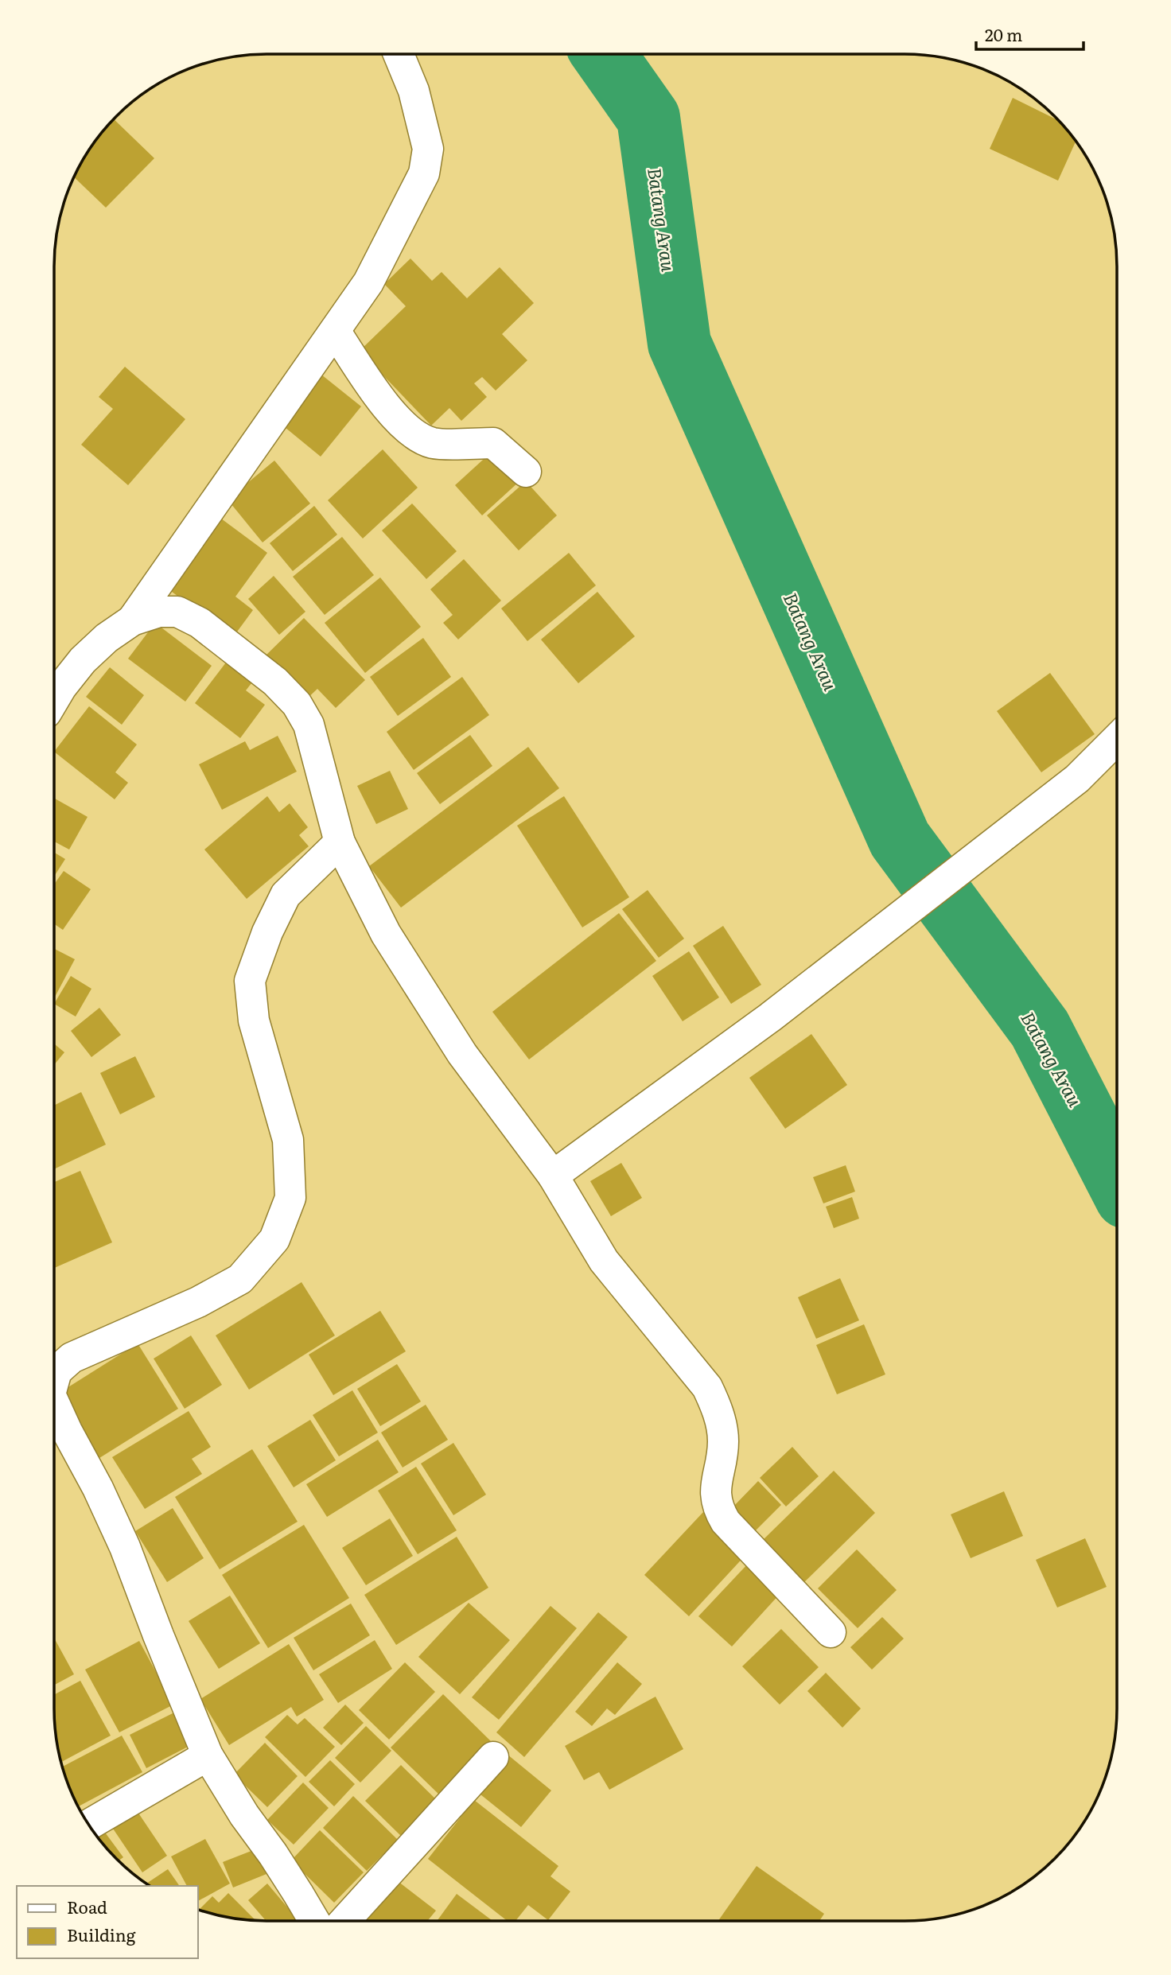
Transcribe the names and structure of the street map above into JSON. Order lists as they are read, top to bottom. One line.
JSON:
{"water":["Batang Arau"],"legend":["Road","Building"],"scale_bar":"20 m"}
